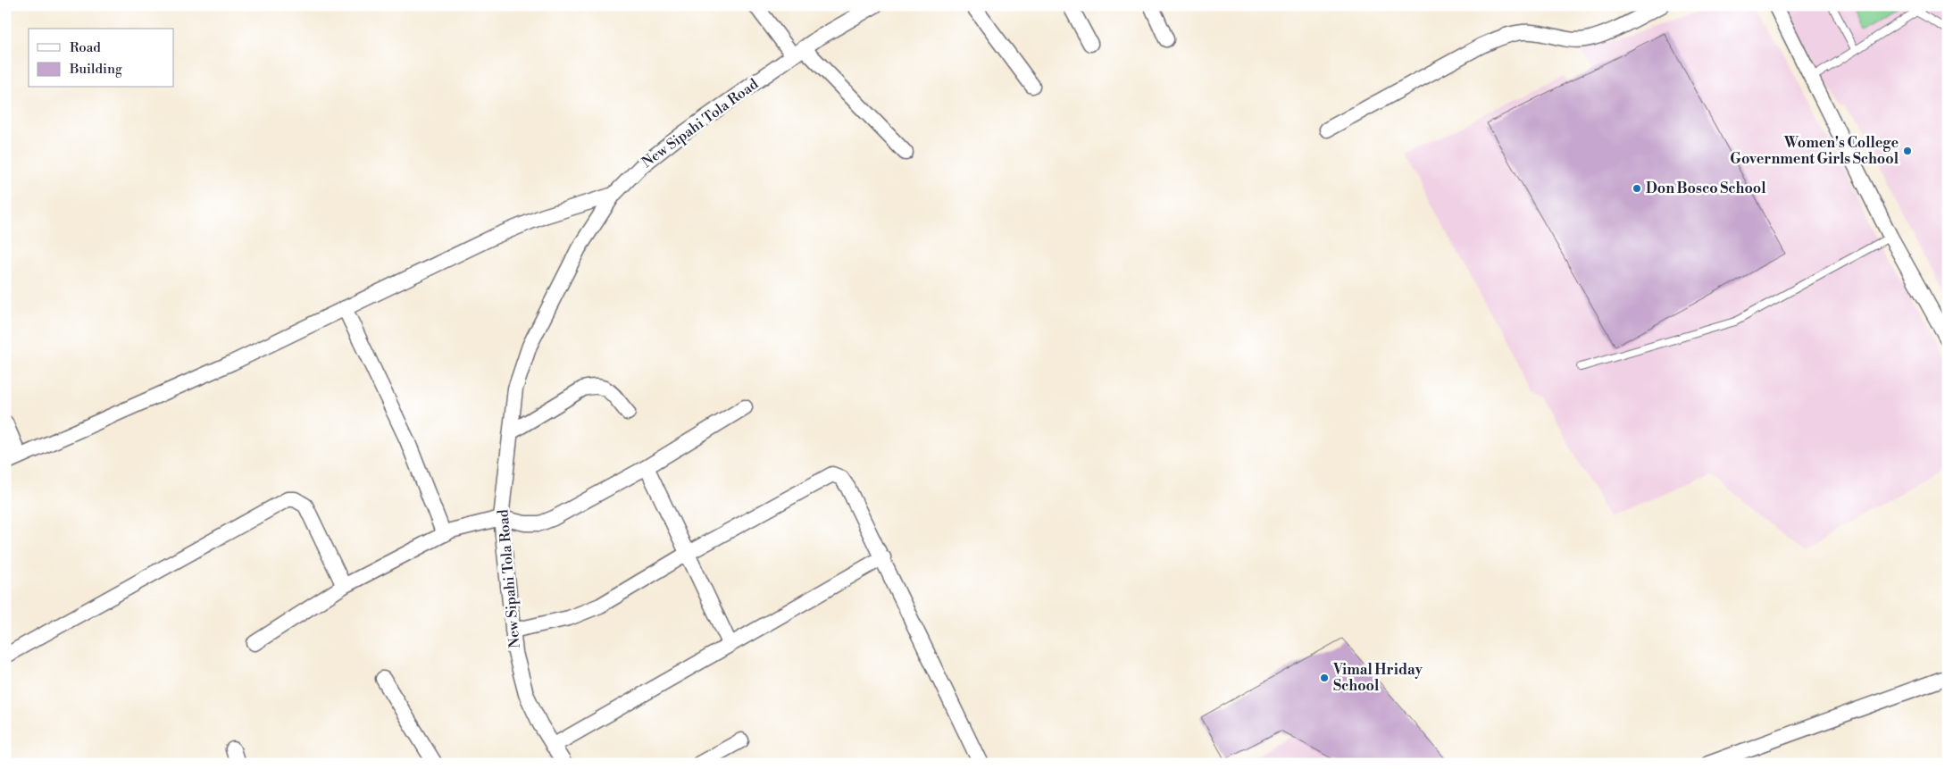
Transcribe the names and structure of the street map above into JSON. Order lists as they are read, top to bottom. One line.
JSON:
{"streets":{"street":["New Sipahi Tola Road"]},"places":["Women's College Government Girls School","Don Bosco School","Vimal Hriday School"],"legend":["Road","Building"]}
